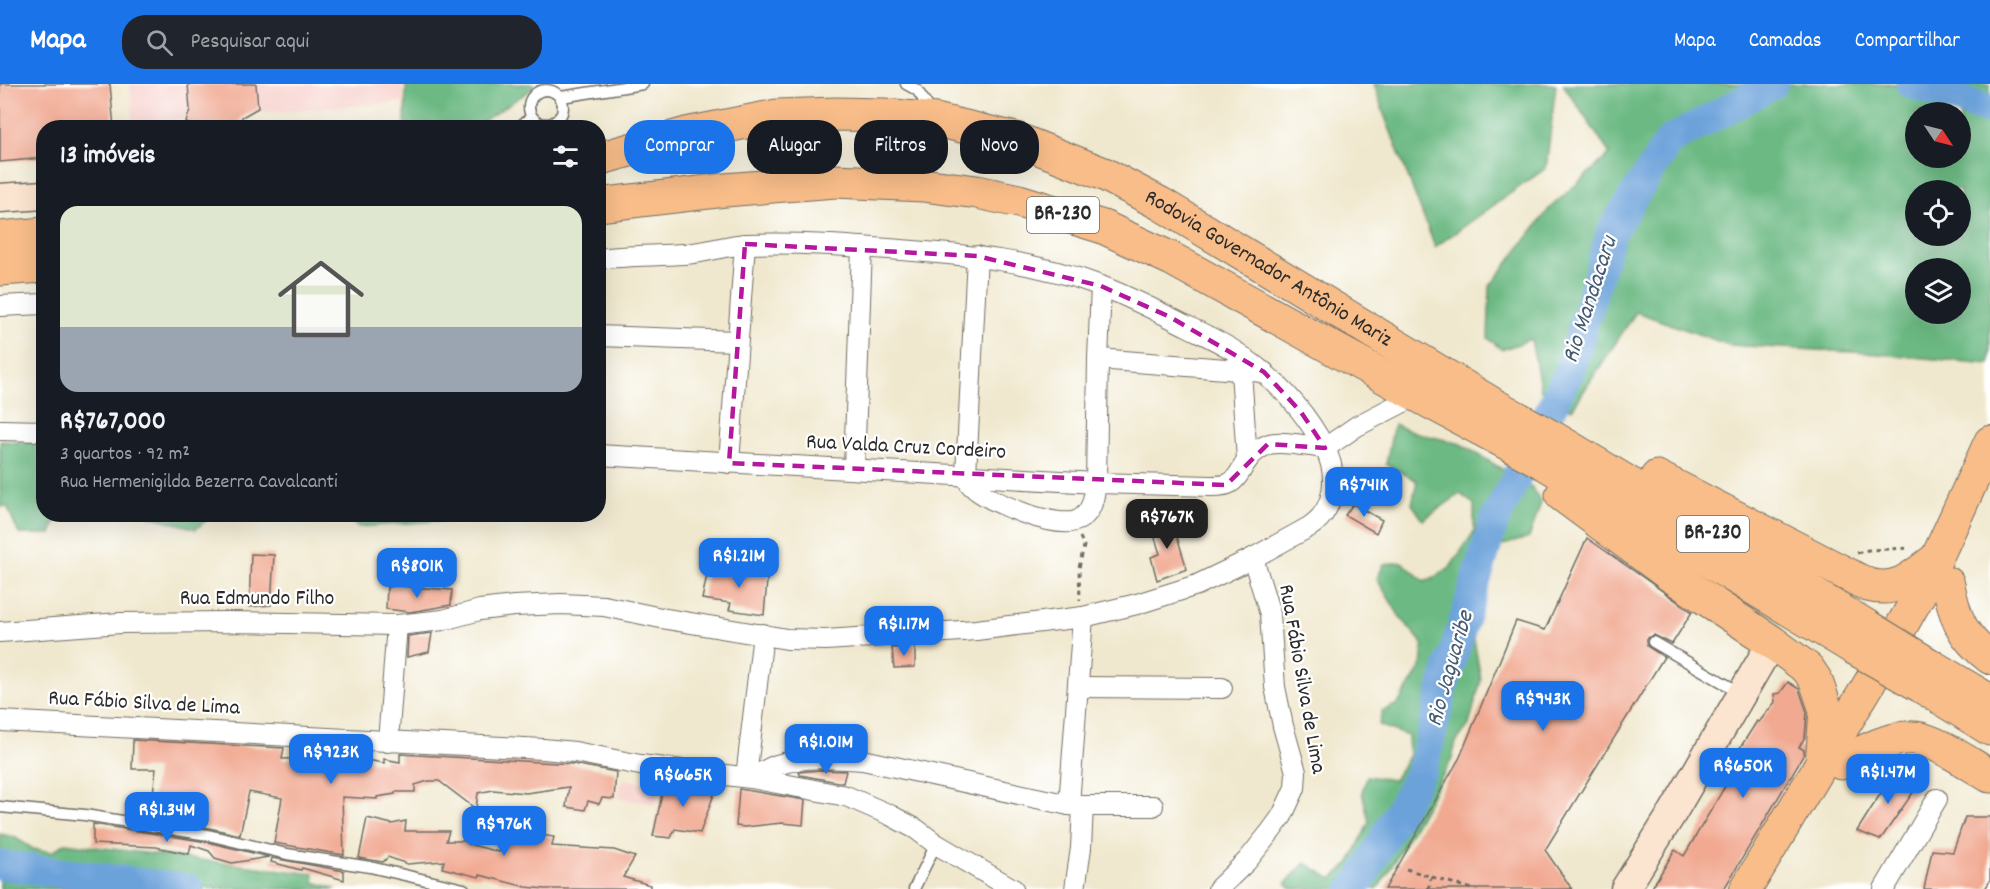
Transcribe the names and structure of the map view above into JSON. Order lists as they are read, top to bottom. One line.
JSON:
{"streets":{"highway":["BR-230","Rodovia Governador Antônio Mariz"],"street":["Rua Valda Cruz Cordeiro","Rua Edmundo Filho","Rua Fábio Silva de Lima"]},"crossings":[["BR-230","Rodovia Governador Antônio Mariz"],["Rua Edmundo Filho","Rua Fábio Silva de Lima"]],"water":["Rio Mandacaru","Rio Jaguaribe"],"north":"bottom right","page":{"header":"Mapa","search":"Pesquisar aqui","nav":["Mapa","Camadas","Compartilhar"],"chip":["Comprar","Alugar","Filtros","Novo"],"heading":"13 imóveis","list":[{"name":"R$767,000","note":"3 quartos · 92 m² · Rua Hermenigilda Bezerra Cavalcanti"}],"price":["R$741K","R$767K","R$1.21M","R$801K","R$1.17M","R$943K","R$1.01M","R$923K","R$650K","R$1.47M","R$665K","R$1.34M","R$976K"]}}
